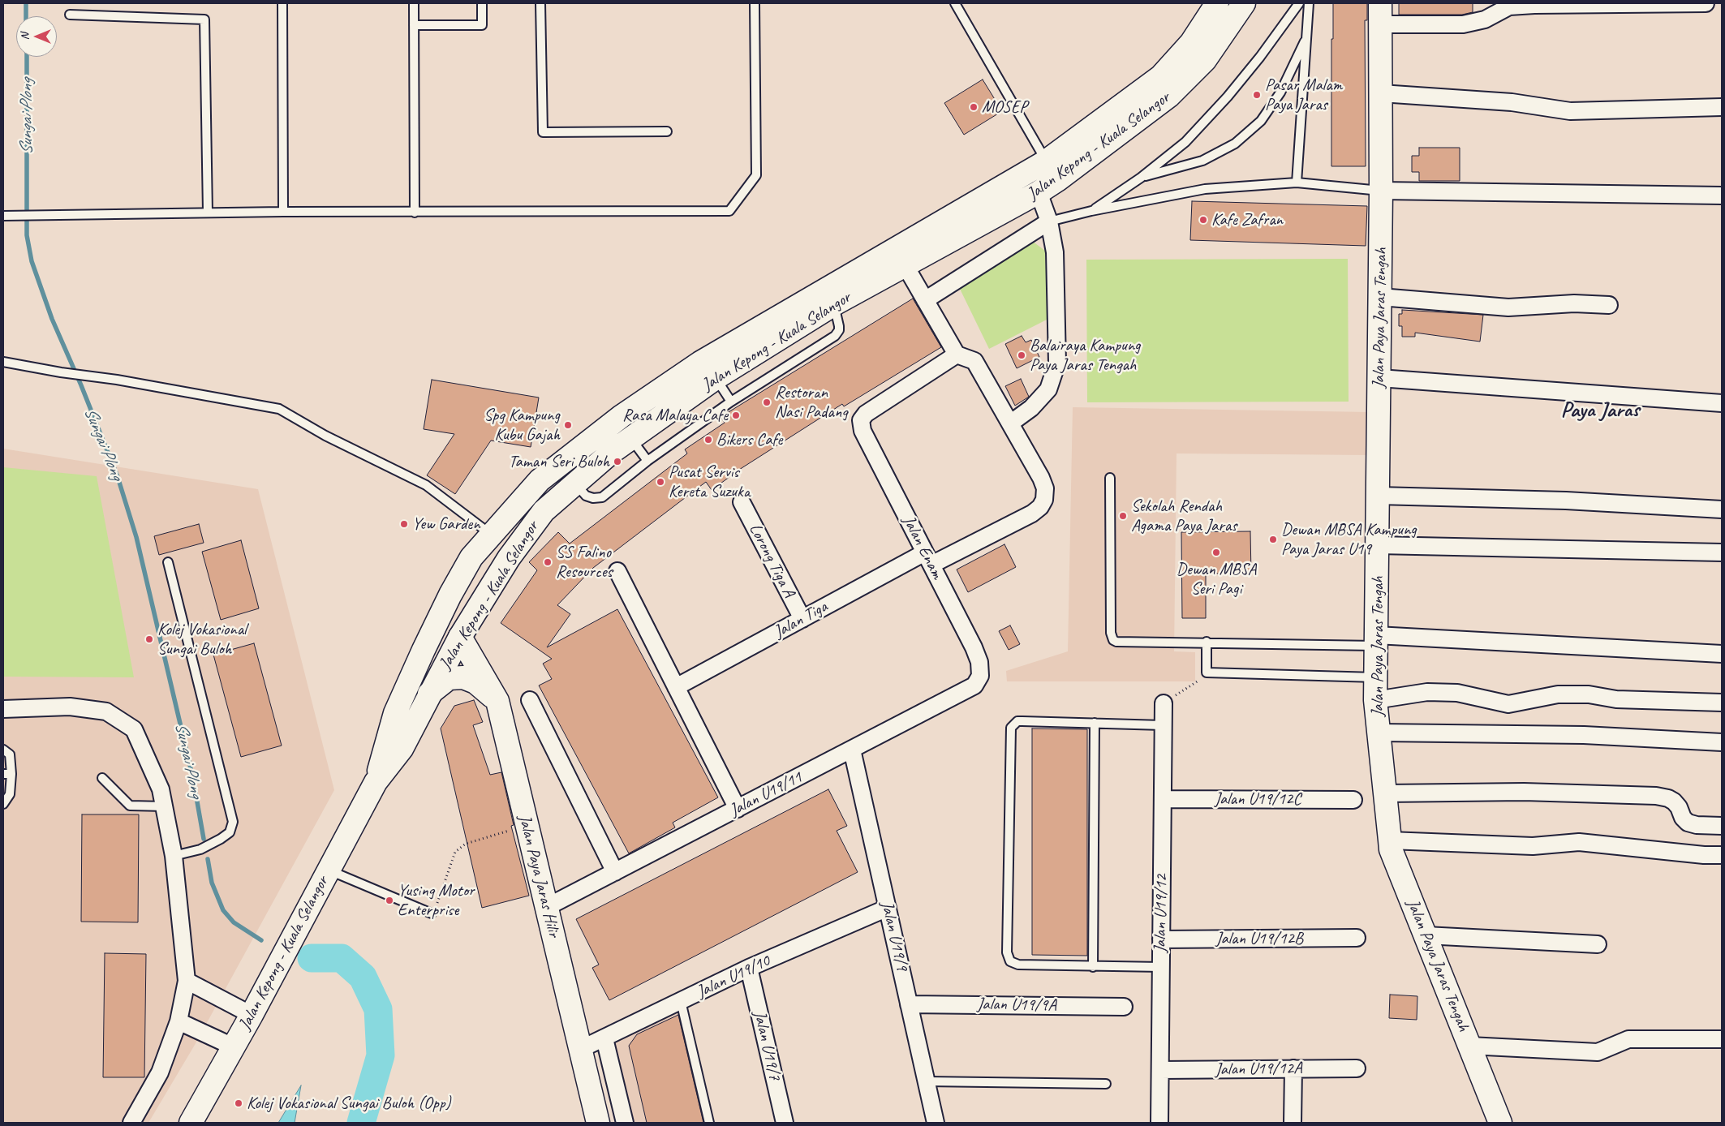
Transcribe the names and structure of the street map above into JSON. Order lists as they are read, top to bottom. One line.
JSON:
{"streets":{"main road":["Jalan Kepong - Kuala Selangor","Jalan Paya Jaras Tengah","Jalan Paya Jaras Hilir"],"street":["Jalan Enam","Lorong Tiga A","Jalan Tiga","Jalan U19/11","Jalan U19/12C","Jalan U19/12","Jalan U19/9","Jalan U19/12B","Jalan U19/10","Jalan U19/9A","Jalan U19/7","Jalan U19/12A"]},"crossings":[["Jalan Kepong - Kuala Selangor","Jalan Paya Jaras Hilir"],["Jalan Enam","Jalan Tiga"],["Jalan Enam","Jalan U19/11"],["Lorong Tiga A","Jalan Tiga"],["Jalan U19/11","Jalan Paya Jaras Hilir"],["Jalan U19/11","Jalan U19/9"],["Jalan U19/12C","Jalan U19/12"],["Jalan Paya Jaras Hilir","Jalan U19/10"],["Jalan U19/12","Jalan U19/12B"],["Jalan U19/12","Jalan U19/12A"],["Jalan U19/9","Jalan U19/10"],["Jalan U19/9","Jalan U19/9A"],["Jalan U19/10","Jalan U19/7"]],"districts":["Paya Jaras"],"water":["Sungai Plong"],"places":["Pasar Malam Paya Jaras","MOSEP","Kafe Zafran","Balairaya Kampung Paya Jaras Tengah","Restoran Nasi Padang","Rasa Malaya Cafe","Spg Kampung Kubu Gajah","Bikers Cafe","Taman Seri Buloh","Pusat Servis Kereta Suzuka","Sekolah Rendah Agama Paya Jaras","Yew Garden","Dewan MBSA Kampung Paya Jaras U19","Dewan MBSA Seri Pagi","SS Falino Resources","Kolej Vokasional Sungai Buloh","Yusing Motor Enterprise","Kolej Vokasional Sungai Buloh (Opp)"],"north":"left"}
